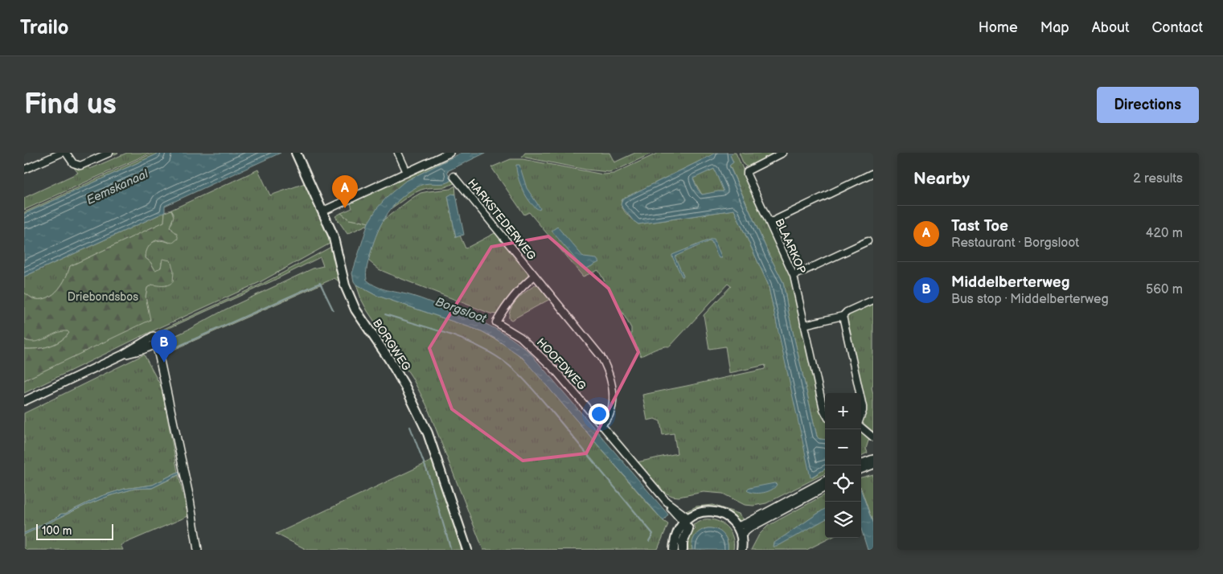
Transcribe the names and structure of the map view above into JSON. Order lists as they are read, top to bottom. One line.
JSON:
{"streets":{"main road":["BORGWEG"],"street":["HARKSTEDERWEG","BLAARKOP","HOOFDWEG"]},"crossings":[["HARKSTEDERWEG","HOOFDWEG"]],"water":["Eemskanaal","Borgsloot"],"parks":["Driebondsbos"],"scale_bar":"100 m","page":{"header":"Trailo","nav":["Home","Map","About","Contact"],"buttons":"Directions","title":"Find us","heading":["Nearby","2 results"],"pins":["A","B"],"list":[{"mark":"A","name":"Tast Toe","note":"Restaurant · Borgsloot","value":"420 m"},{"mark":"B","name":"Middelberterweg","note":"Bus stop · Middelberterweg","value":"560 m"}],"map_buttons":["+","−"],"scale":"100 m"}}
